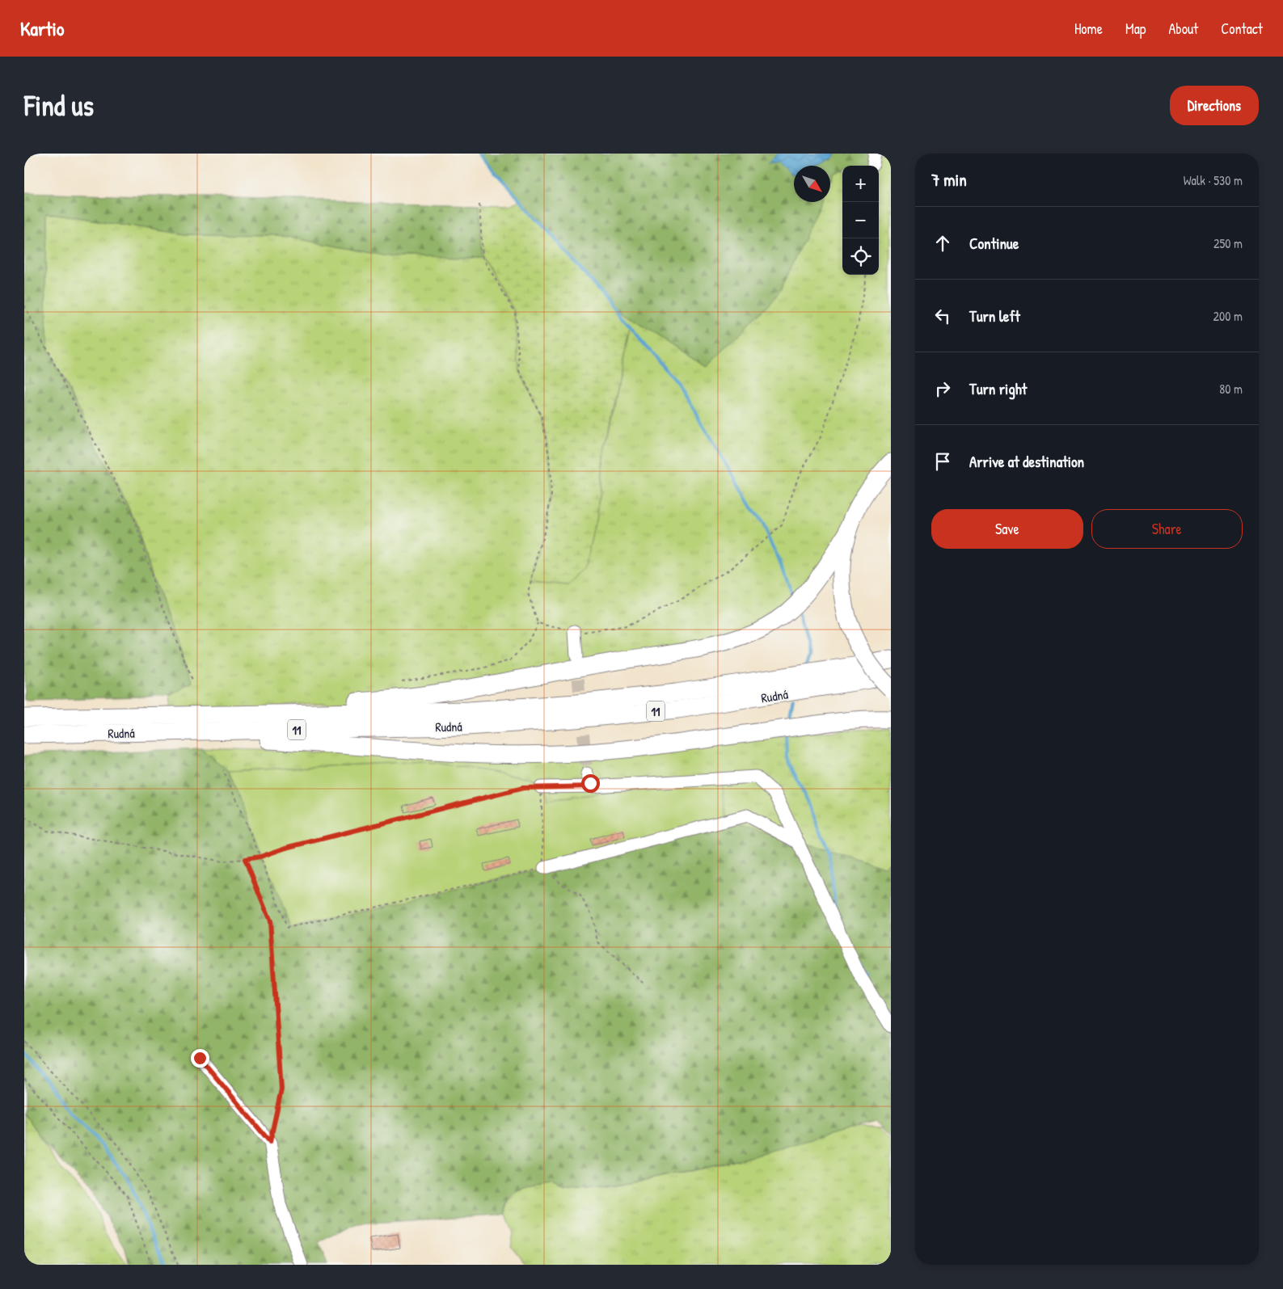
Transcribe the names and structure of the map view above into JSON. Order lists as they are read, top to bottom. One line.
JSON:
{"streets":{"highway":["Rudná","11"]},"north":"bottom right","page":{"header":"Kartio","nav":["Home","Map","About","Contact"],"buttons":["Directions",["Save","Share"]],"title":"Find us","heading":["7 min","Walk · 530 m"],"map_buttons":["+","−"],"list":[["Continue","250 m"],["Turn left","200 m"],["Turn right","80 m"],"Arrive at destination"]}}
